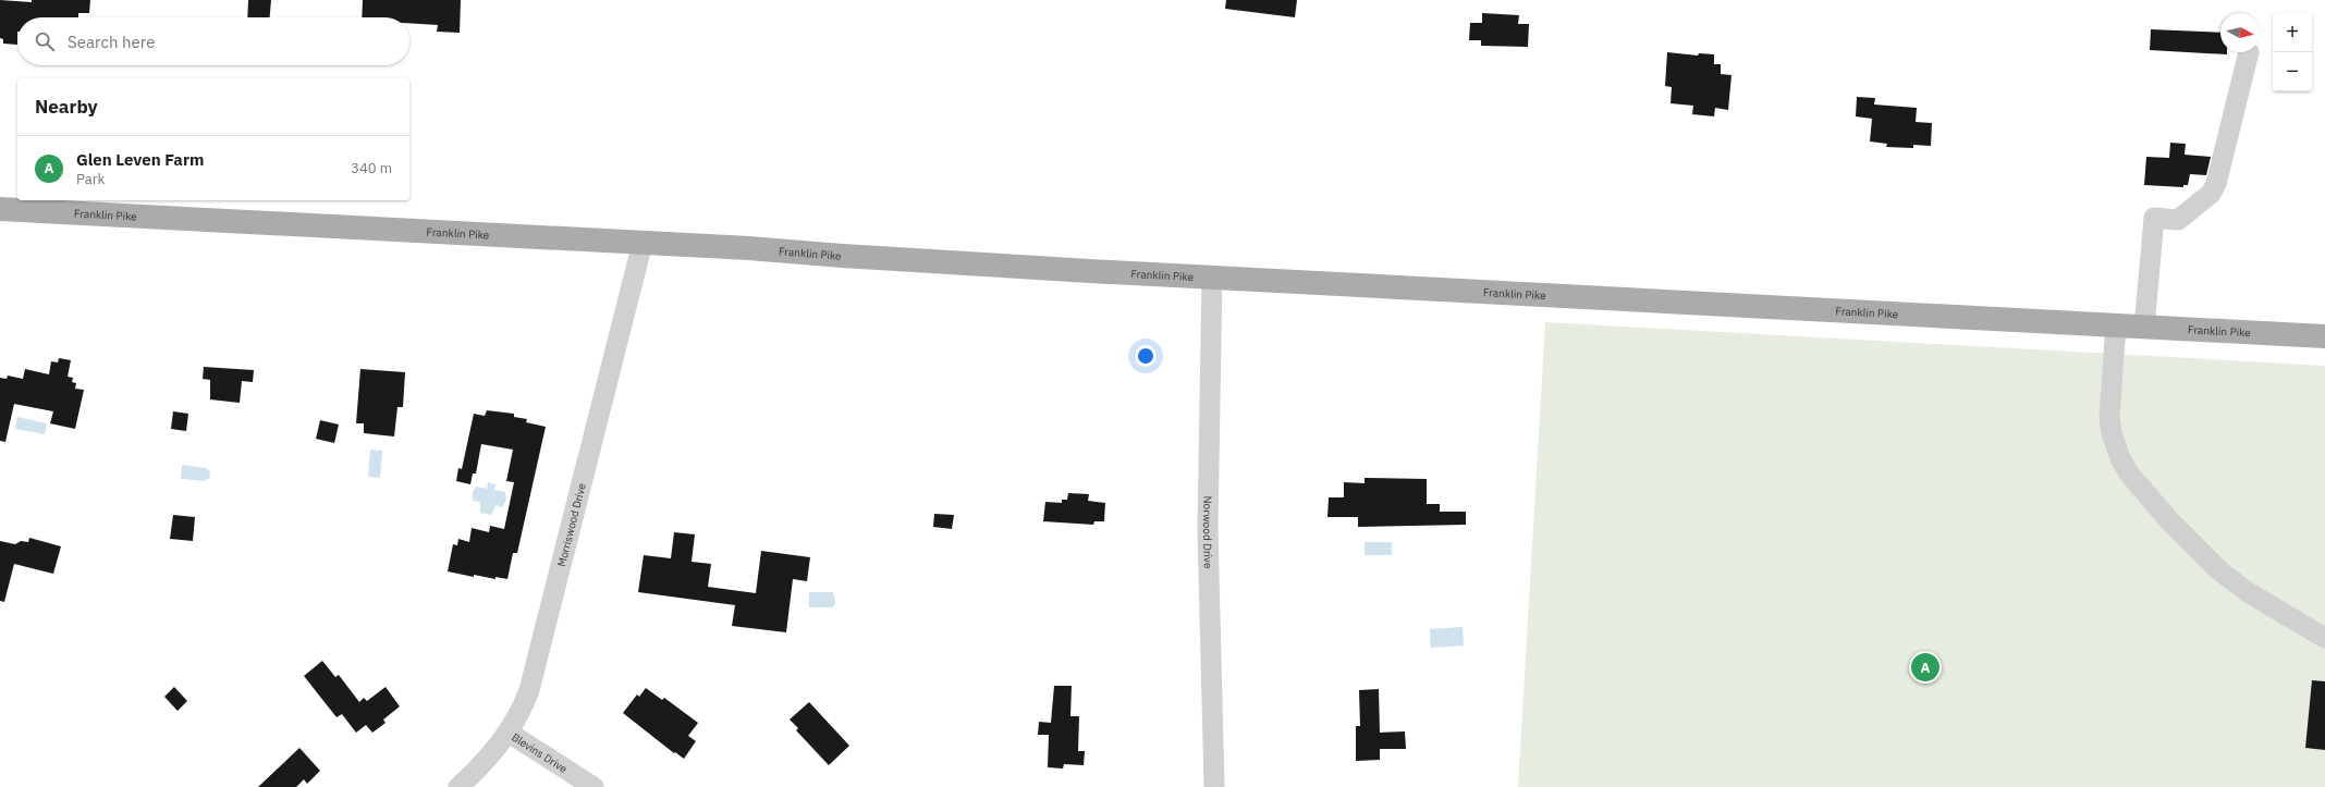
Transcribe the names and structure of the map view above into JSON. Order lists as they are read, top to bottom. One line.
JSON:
{"streets":{"main road":["Franklin Pike"],"street":["Morriswood Drive","Norwood Drive","Blevins Drive"]},"crossings":[["Franklin Pike","Morriswood Drive"],["Franklin Pike","Norwood Drive"],["Morriswood Drive","Blevins Drive"]],"north":"right","page":{"map_buttons":["+","−"],"search":"Search here","heading":"Nearby","list":[{"mark":"A","name":"Glen Leven Farm","note":"Park","value":"340 m"}],"pins":"A"}}
